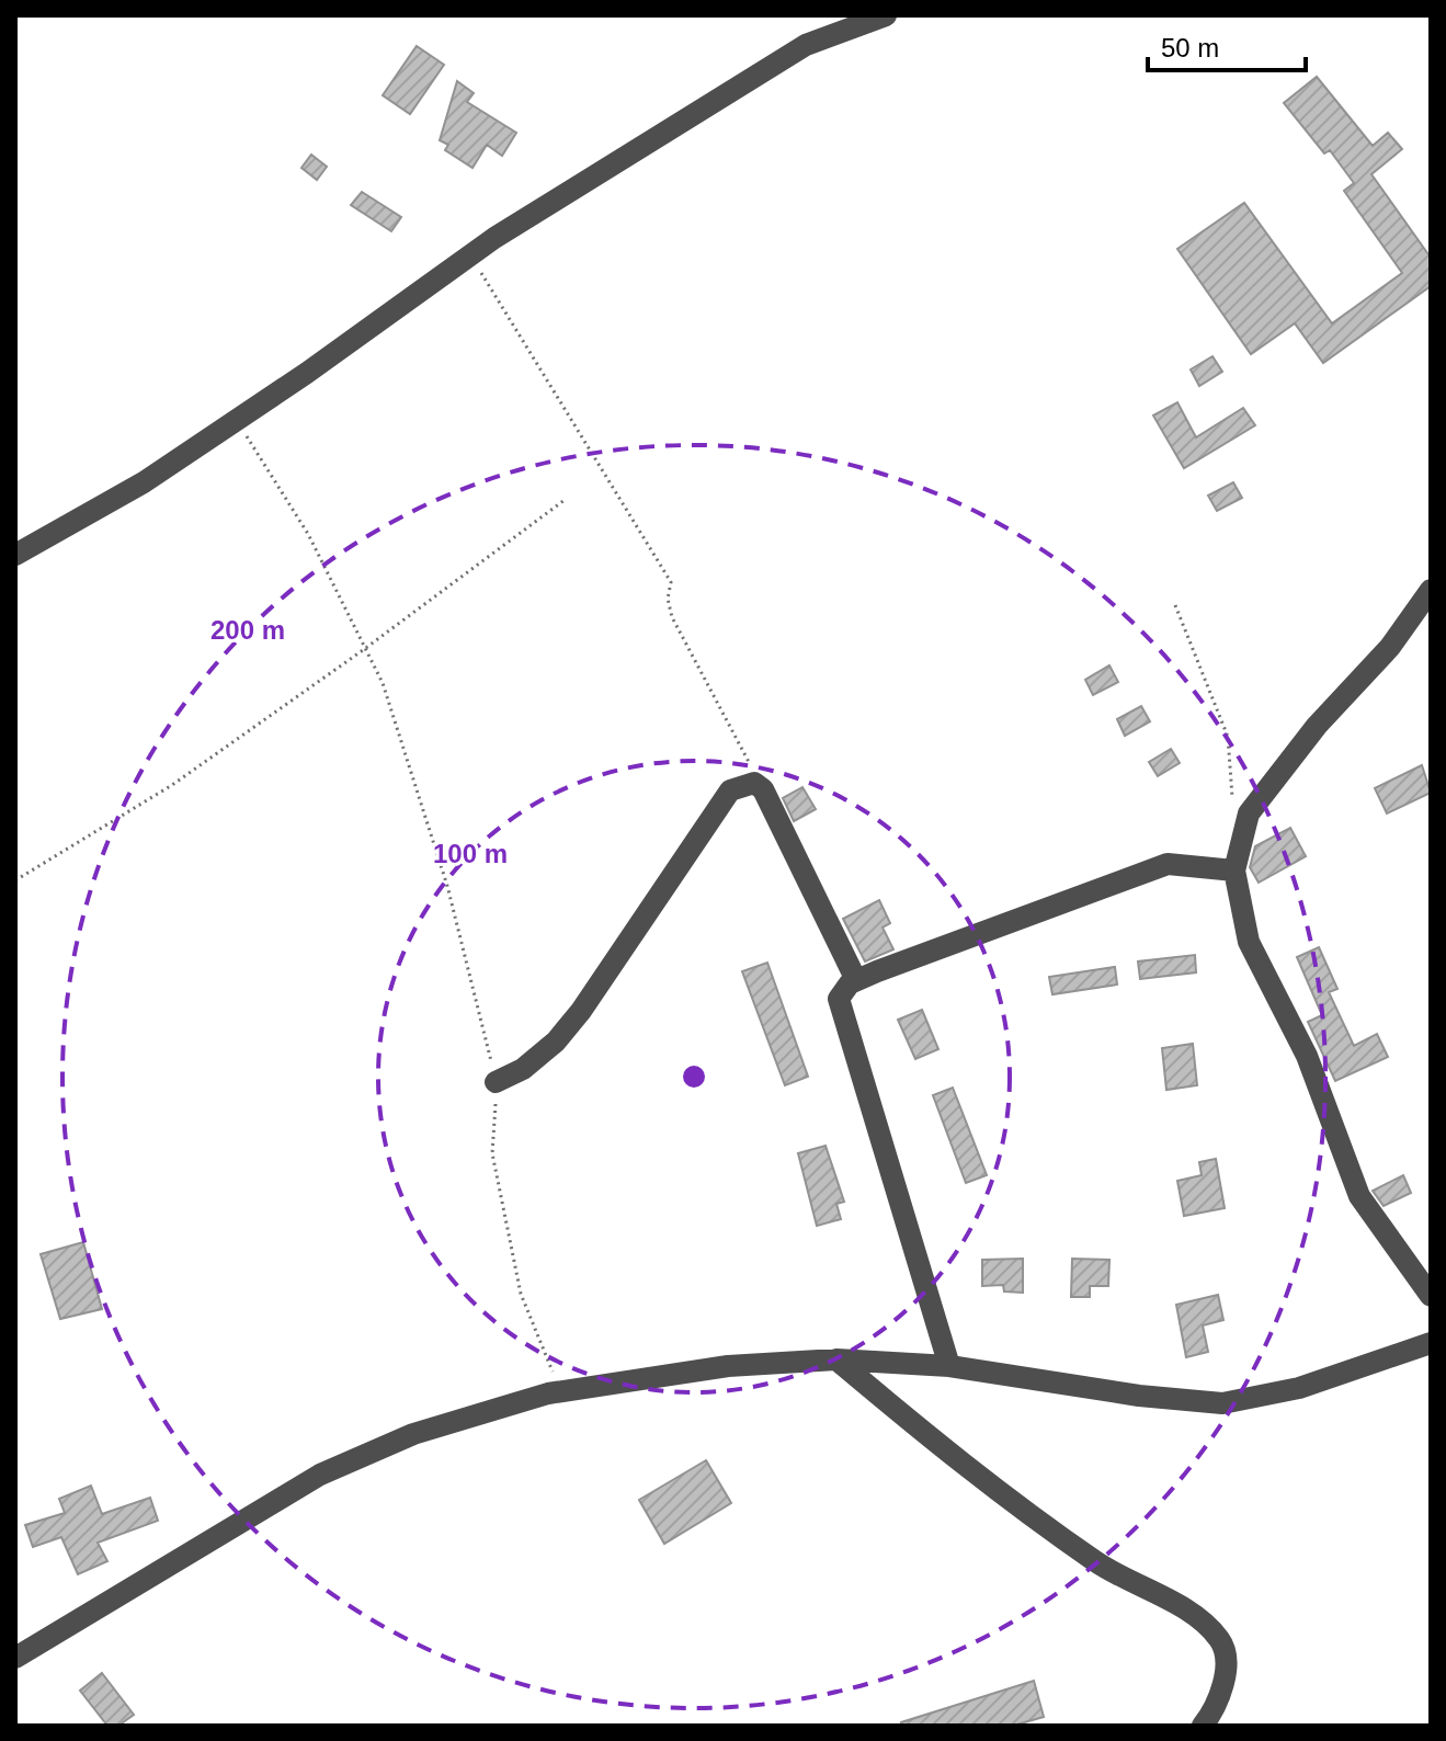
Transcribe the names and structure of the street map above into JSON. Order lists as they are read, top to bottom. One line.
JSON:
{"scale_bar":"50 m","rings":["200 m","100 m"]}
